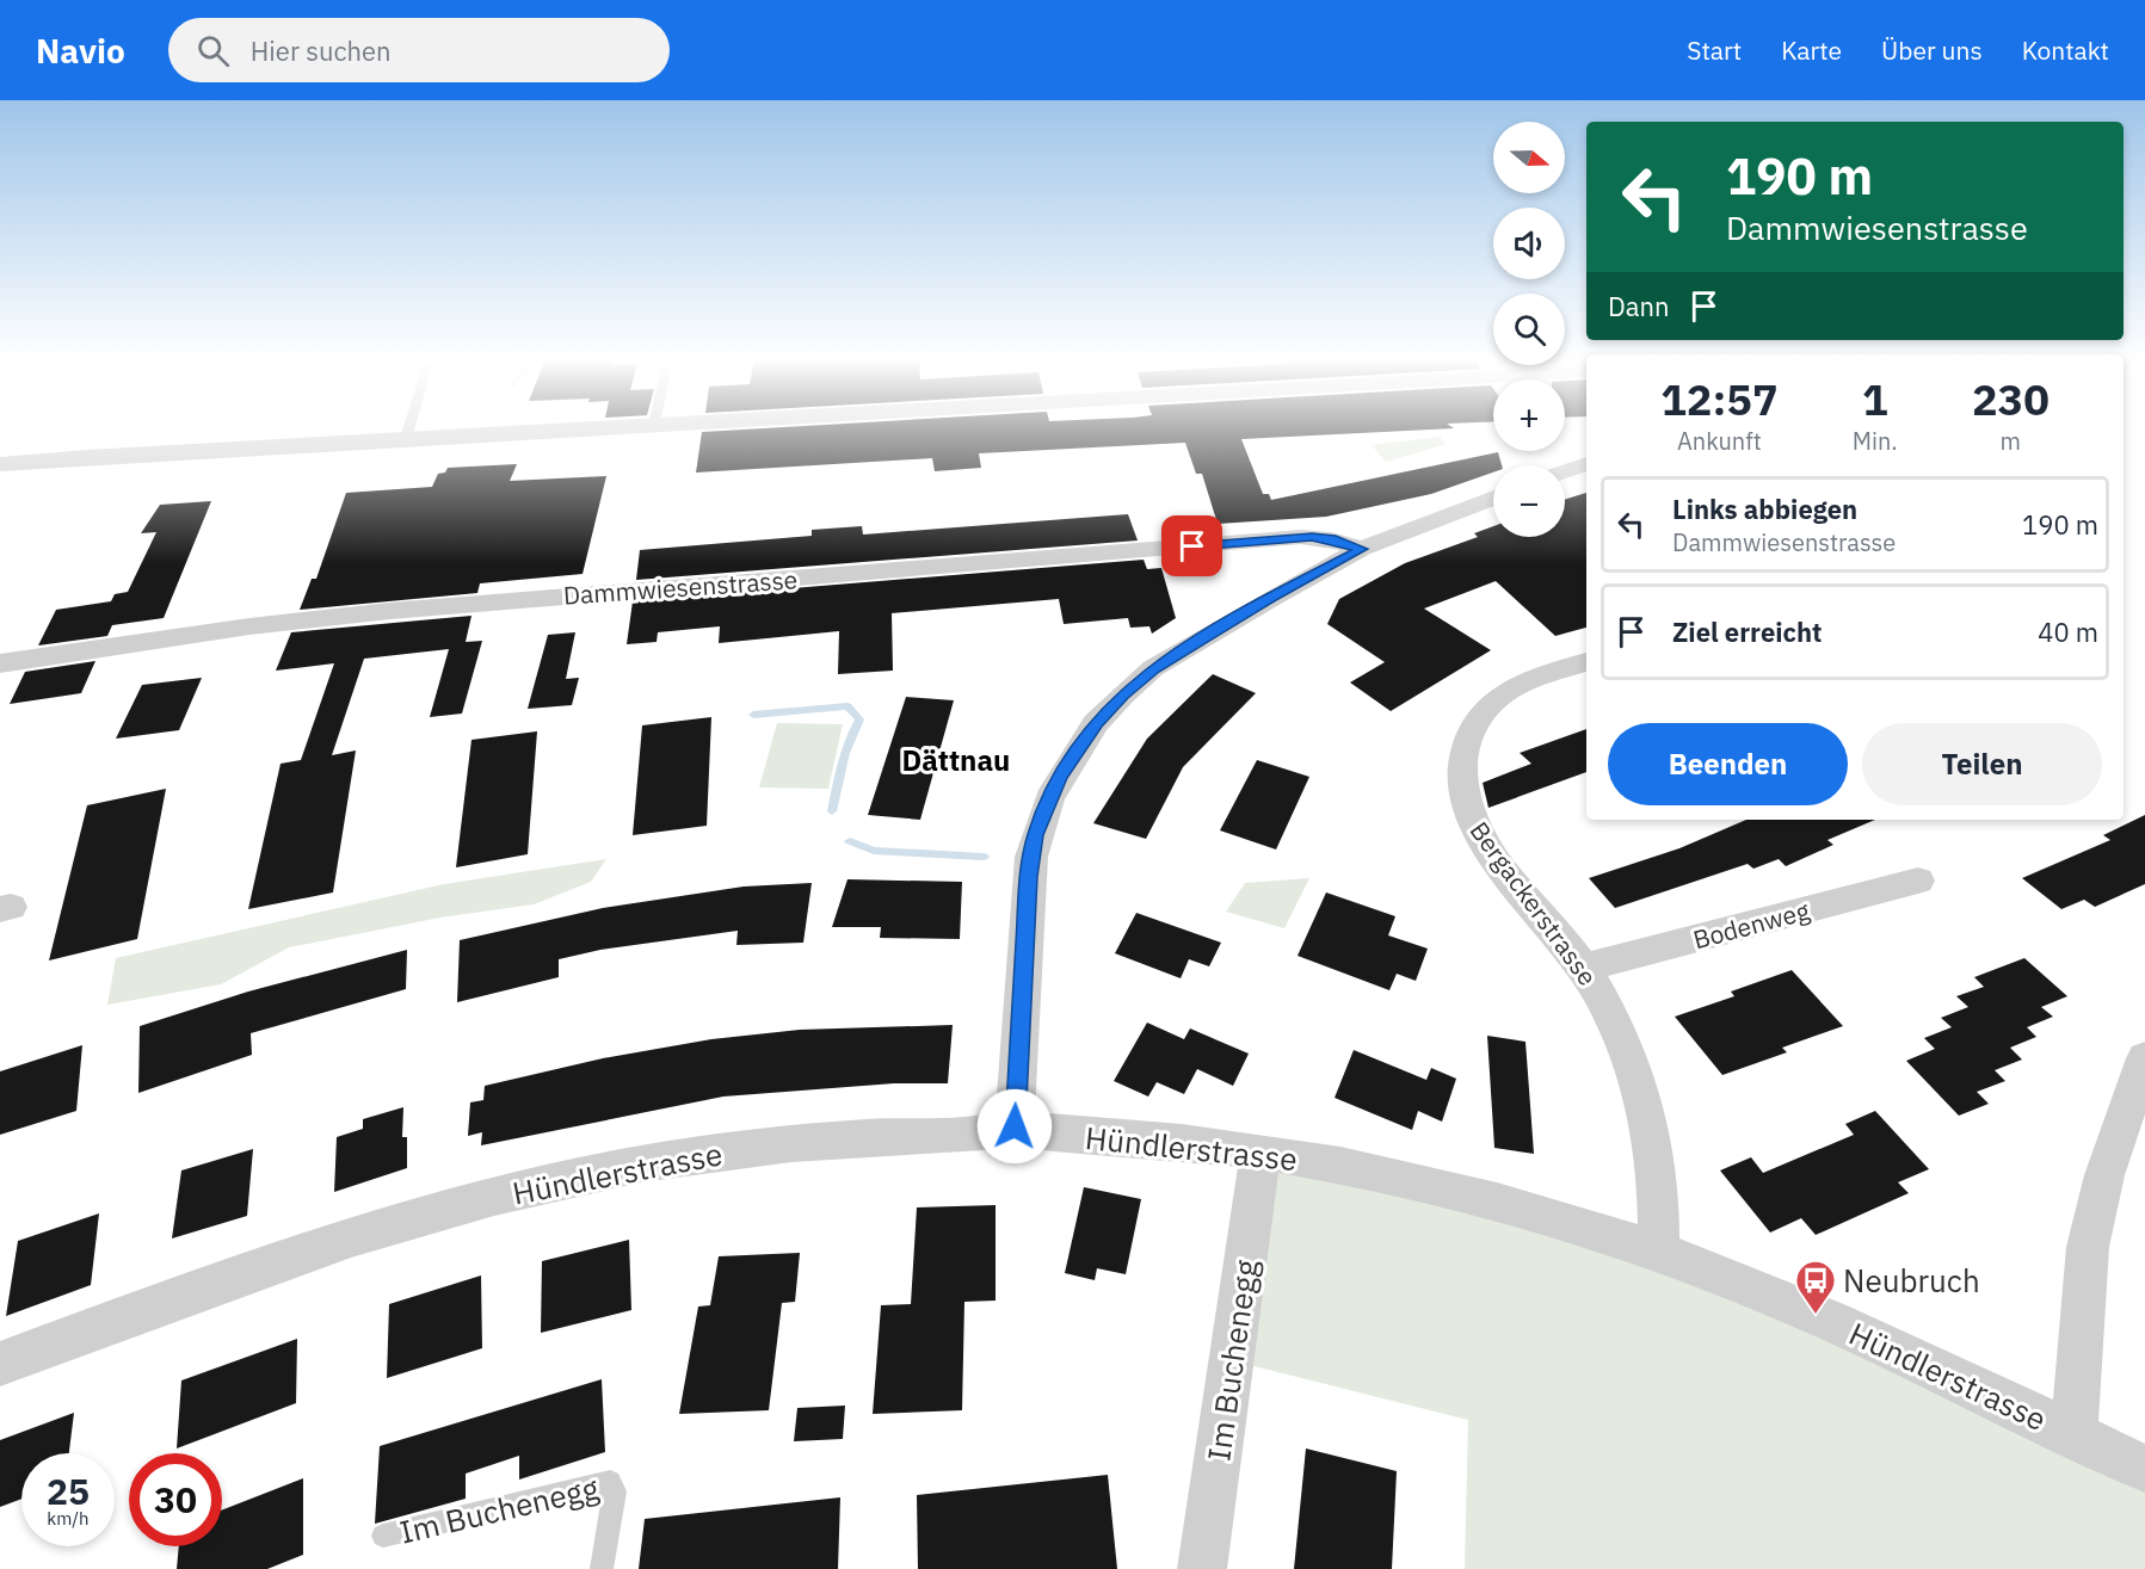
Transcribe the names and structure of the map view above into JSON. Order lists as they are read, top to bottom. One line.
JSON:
{"streets":{"street":["Dammwiesenstrasse","Bergackerstrasse","Bodenweg","Hündlerstrasse","Im Buchenegg"]},"crossings":[["Bergackerstrasse","Bodenweg"],["Bergackerstrasse","Hündlerstrasse"],["Hündlerstrasse","Im Buchenegg"]],"districts":["Dättnau"],"places":{"bus stop":["Neubruch"]},"north":"right","page":{"header":"Navio","search":"Hier suchen","nav":["Start","Karte","Über uns","Kontakt"],"map_buttons":["+","−"],"turn":["190 m","Dammwiesenstrasse"],"then":"Dann","eta":["12:57","Ankunft","1","Min.","230","m"],"list":[{"name":"Links abbiegen","note":"Dammwiesenstrasse","value":"190 m"},{"name":"Ziel erreicht","value":"40 m"}],"buttons":["Beenden","Teilen"],"speed":"25 km/h","limit":"30"}}
